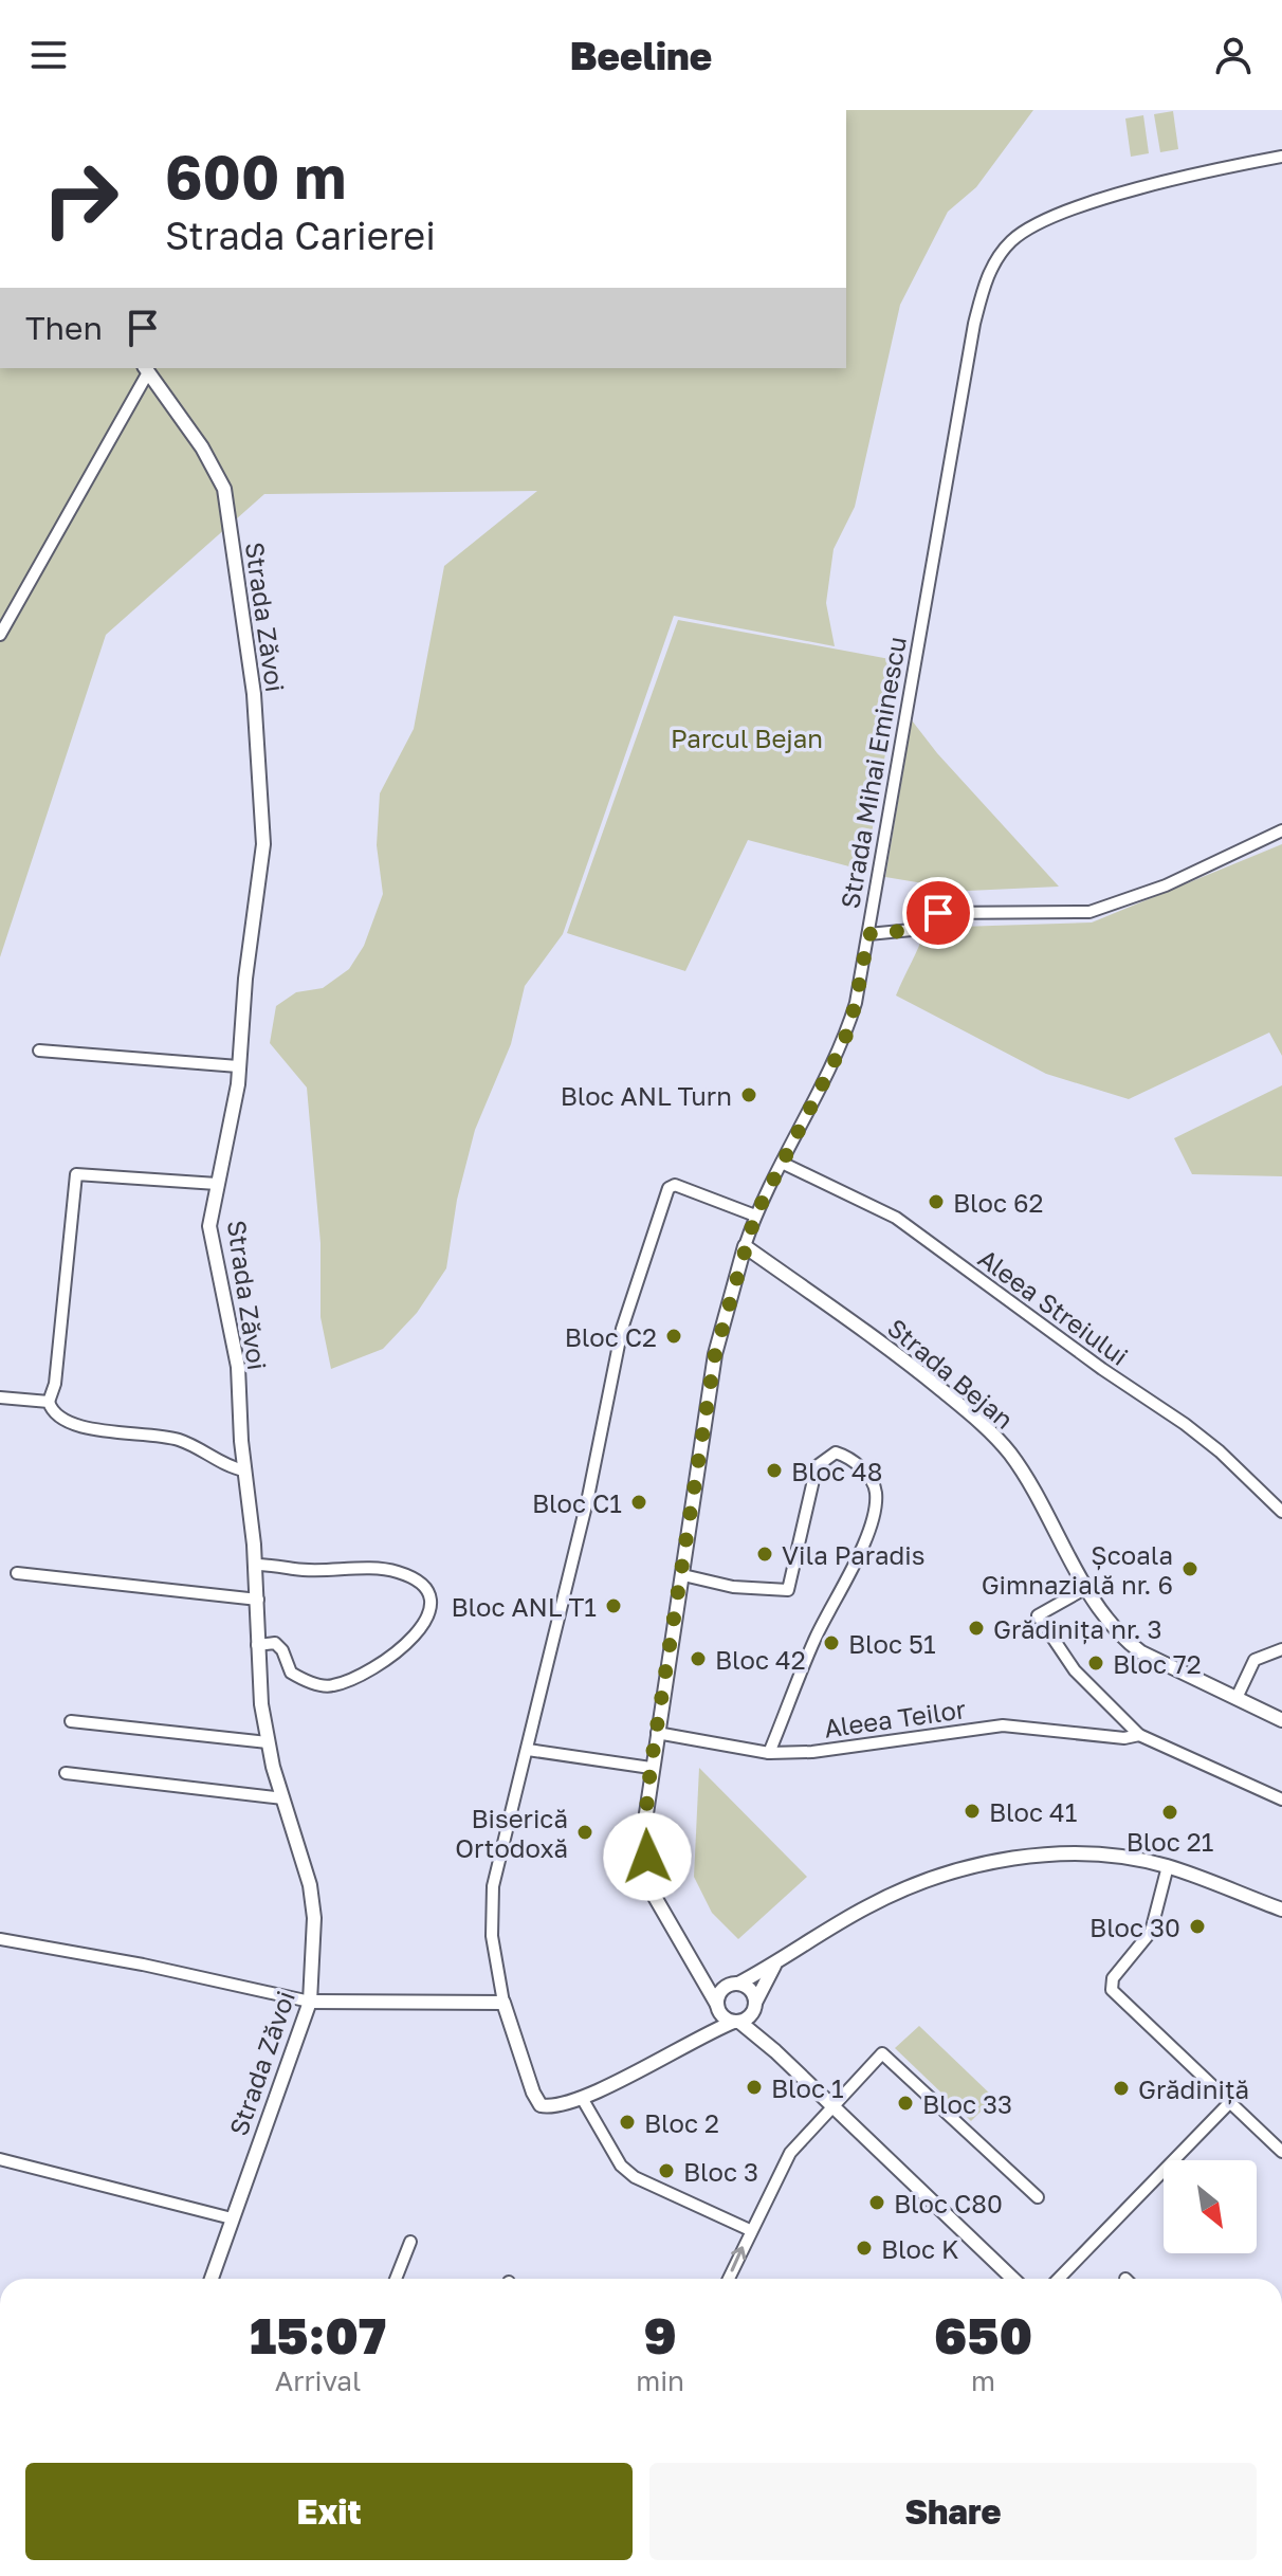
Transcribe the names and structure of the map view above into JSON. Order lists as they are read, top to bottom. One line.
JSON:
{"streets":{"street":["Strada Zăvoi","Strada Mihai Eminescu","Aleea Streiului","Strada Bejan","Aleea Teilor"]},"crossings":[["Strada Mihai Eminescu","Aleea Streiului"],["Strada Mihai Eminescu","Strada Bejan"],["Strada Mihai Eminescu","Aleea Teilor"],["Strada Bejan","Aleea Teilor"]],"parks":["Parcul Bejan"],"places":["Bloc ANL Turn","Bloc 62","Bloc C2","Bloc 48","Bloc C1","Vila Paradis","Școala Gimnazială nr. 6","Bloc ANL T1","Grădinița nr. 3","Bloc 51","Bloc 42","Bloc 72","Bloc 41","Bloc 21","Biserică Ortodoxă","Bloc 30","Bloc 1","Grădiniță","Bloc 33","Bloc 2","Bloc 3","Bloc C80","Bloc K"],"north":"bottom right","page":{"header":"Beeline","turn":["600 m","Strada Carierei"],"then":"Then","eta":["15:07","Arrival","9","min","650","m"],"buttons":["Exit","Share"]}}
